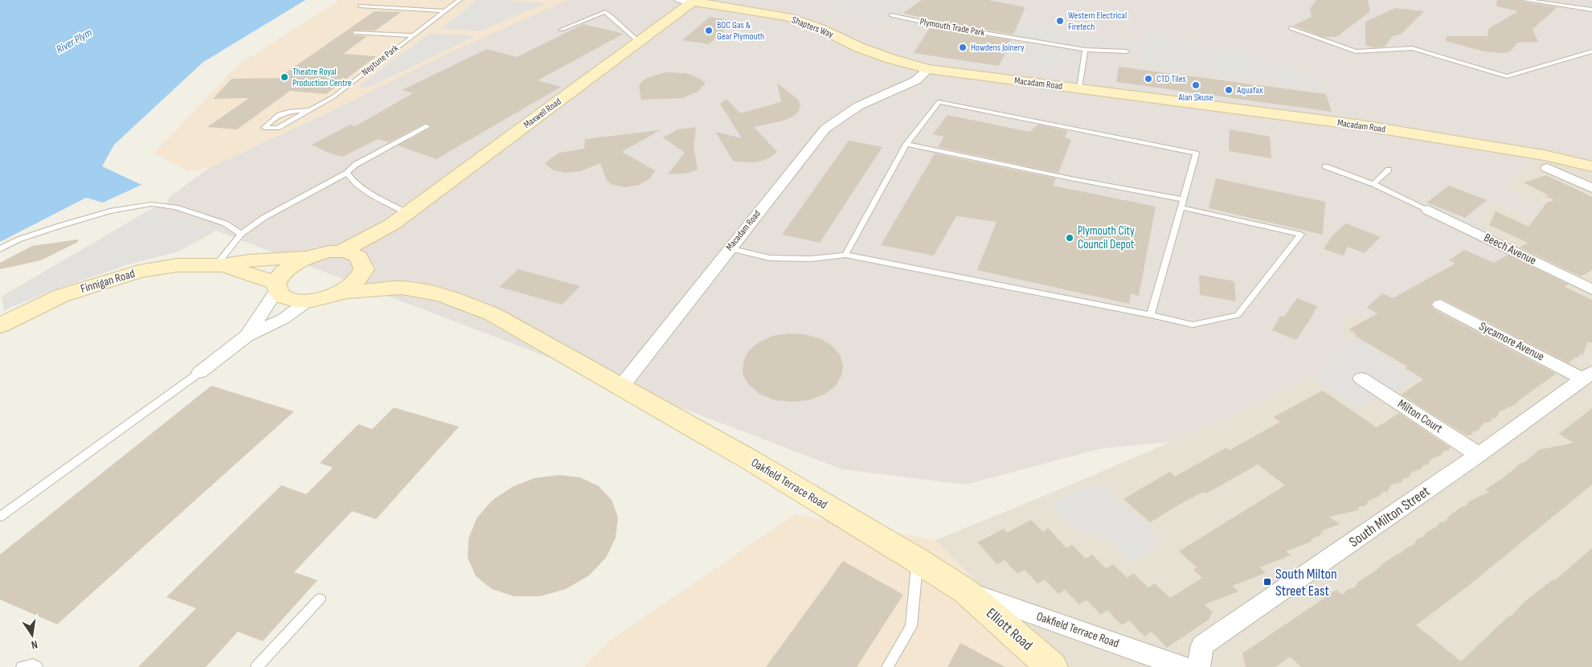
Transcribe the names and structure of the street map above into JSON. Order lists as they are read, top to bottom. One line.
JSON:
{"streets":{"street":["Shapters Way","Macadam Road","Maxwell Road","Beech Avenue","Finnigan Road","Sycamore Avenue","Milton Court","Oakfield Terrace Road","South Milton Street","Elliott Road"],"lane":["Plymouth Trade Park","Neptune Park"]},"crossings":[["Shapters Way","Macadam Road"],["Shapters Way","Maxwell Road"],["Macadam Road","Oakfield Terrace Road"],["Maxwell Road","Finnigan Road"],["Maxwell Road","Oakfield Terrace Road"],["Finnigan Road","Oakfield Terrace Road"],["Sycamore Avenue","South Milton Street"],["Milton Court","South Milton Street"],["Oakfield Terrace Road","Elliott Road"]],"water":["River Plym"],"places":{"other":["Western Electrical Firetech","BOC Gas & Gear Plymouth","Howdens Joinery","Theatre Royal Production Centre","CTD Tiles","Alan Skuse","Aquafax","Plymouth City Council Depot"],"transit":["South Milton Street East"]},"north":"bottom"}
